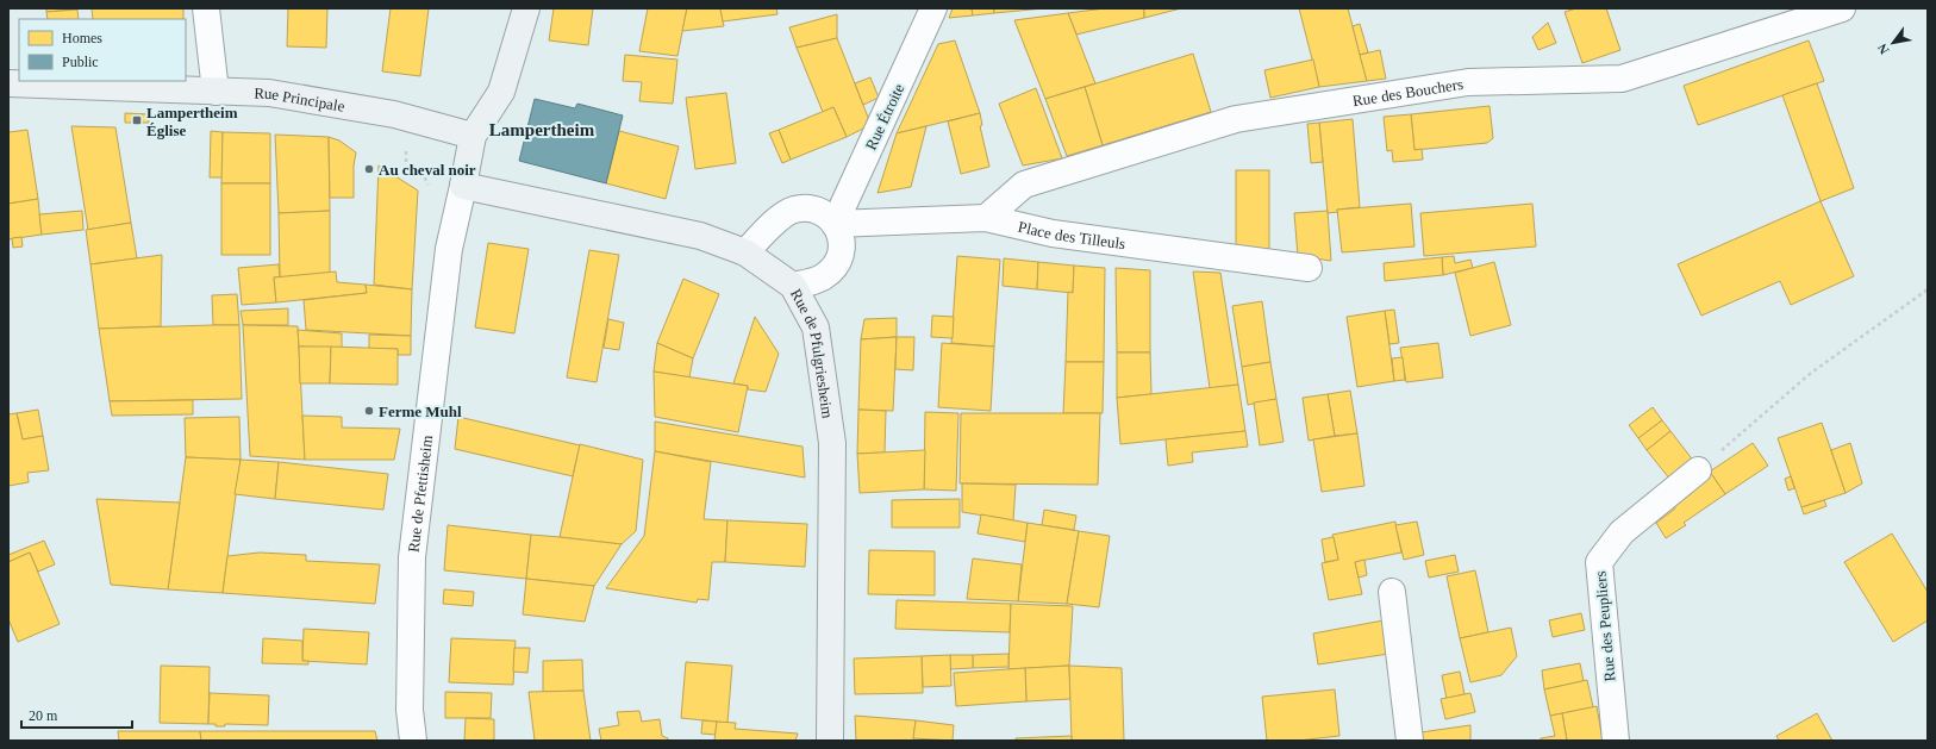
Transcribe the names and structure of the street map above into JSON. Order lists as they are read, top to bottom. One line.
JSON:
{"streets":{"main road":["Rue Principale","Rue de Pfulgriesheim","Rue de Pfettisheim"],"street":["Rue des Bouchers","Rue Étroite","Place des Tilleuls","Rue des Peupliers"]},"crossings":[["Rue des Bouchers","Place des Tilleuls"],["Rue Principale","Rue de Pfettisheim"],["Rue Étroite","Place des Tilleuls"],["Rue Étroite","Rue de Pfulgriesheim"],["Place des Tilleuls","Rue de Pfulgriesheim"],["Rue de Pfulgriesheim","Rue de Pfettisheim"]],"districts":["Lampertheim"],"places":{"transit":["Lampertheim Église"],"other":["Au cheval noir","Ferme Muhl"]},"legend":["Homes","Public"],"scale_bar":"20 m","north":"bottom left"}
